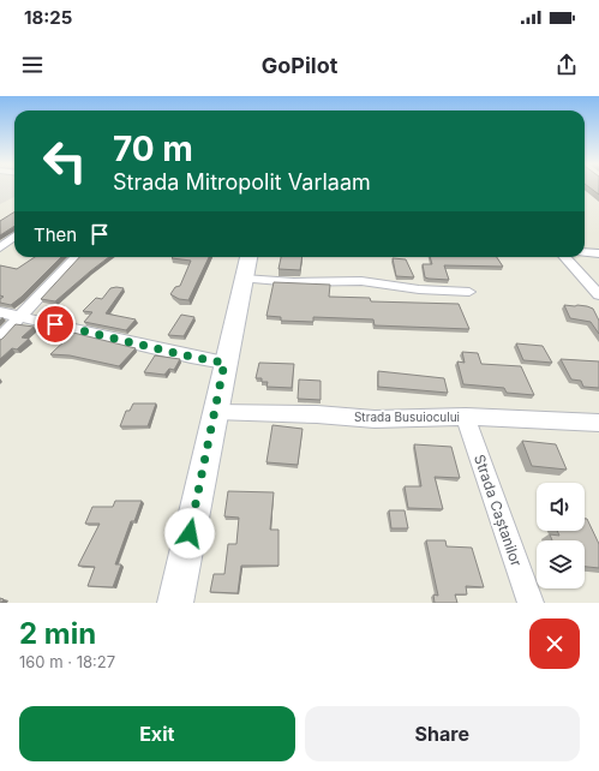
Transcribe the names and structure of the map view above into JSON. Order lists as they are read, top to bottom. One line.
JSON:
{"streets":{"street":["Strada Busuiocului","Strada Caștanilor"]},"crossings":[["Strada Busuiocului","Strada Caștanilor"]],"page":{"status":"18:25","header":"GoPilot","turn":["70 m","Strada Mitropolit Varlaam"],"then":"Then","heading":["2 min","160 m · 18:27"],"buttons":["Exit","Share"]}}
